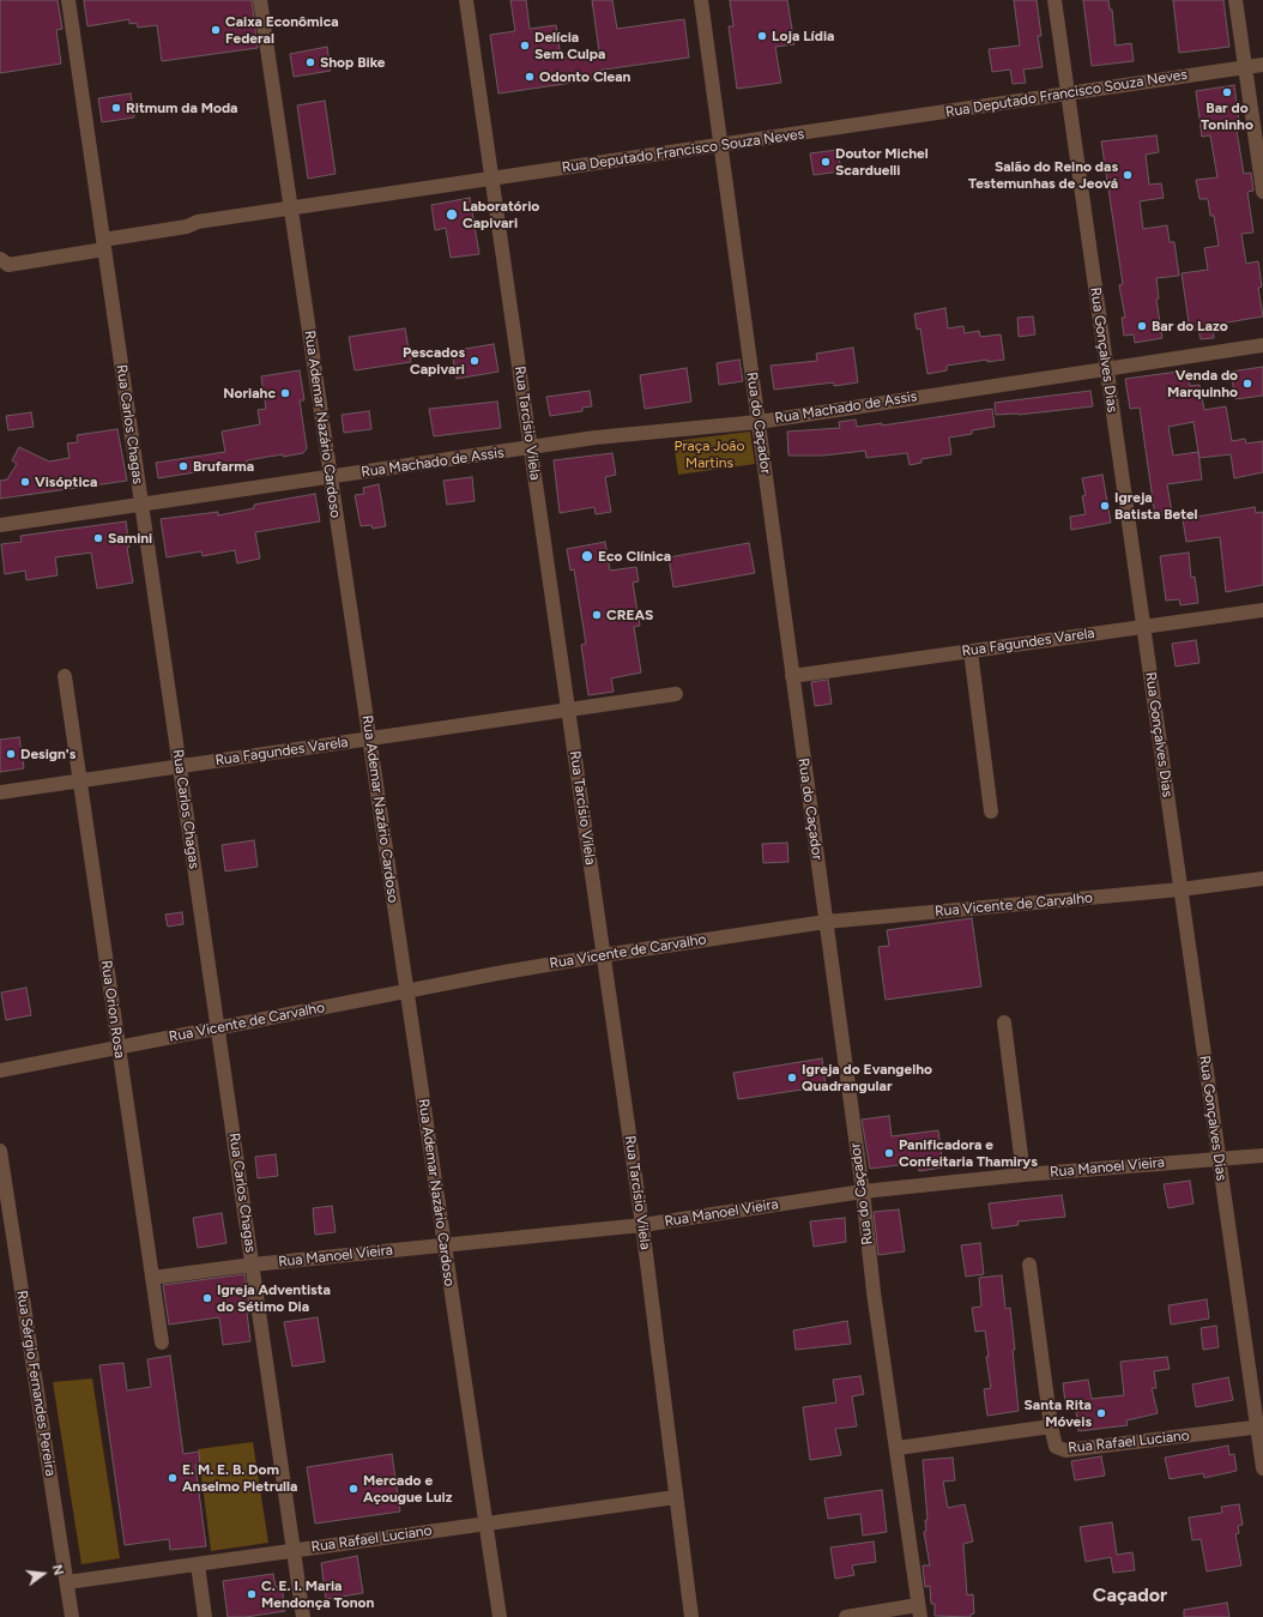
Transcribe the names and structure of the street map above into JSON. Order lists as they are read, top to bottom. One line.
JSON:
{"streets":{"street":["Rua Deputado Francisco Souza Neves","Rua Gonçalves Dias","Rua Machado de Assis","Rua Tarcísio Vilela","Rua do Caçador","Rua Carlos Chagas","Rua Ademar Nazário Cardoso","Rua Fagundes Varela","Rua Vicente de Carvalho","Rua Orion Rosa","Rua Manoel Vieira","Rua Sérgio Fernandes Pereira","Rua Rafael Luciano"]},"crossings":[["Rua Deputado Francisco Souza Neves","Rua Gonçalves Dias"],["Rua Deputado Francisco Souza Neves","Rua Tarcísio Vilela"],["Rua Deputado Francisco Souza Neves","Rua do Caçador"],["Rua Deputado Francisco Souza Neves","Rua Carlos Chagas"],["Rua Deputado Francisco Souza Neves","Rua Ademar Nazário Cardoso"],["Rua Gonçalves Dias","Rua Machado de Assis"],["Rua Gonçalves Dias","Rua Fagundes Varela"],["Rua Gonçalves Dias","Rua Vicente de Carvalho"],["Rua Gonçalves Dias","Rua Manoel Vieira"],["Rua Gonçalves Dias","Rua Rafael Luciano"],["Rua Machado de Assis","Rua Tarcísio Vilela"],["Rua Machado de Assis","Rua do Caçador"],["Rua Machado de Assis","Rua Carlos Chagas"],["Rua Machado de Assis","Rua Ademar Nazário Cardoso"],["Rua Tarcísio Vilela","Rua Fagundes Varela"],["Rua Tarcísio Vilela","Rua Vicente de Carvalho"],["Rua Tarcísio Vilela","Rua Manoel Vieira"],["Rua Tarcísio Vilela","Rua Rafael Luciano"],["Rua do Caçador","Rua Fagundes Varela"],["Rua do Caçador","Rua Vicente de Carvalho"],["Rua do Caçador","Rua Manoel Vieira"],["Rua do Caçador","Rua Rafael Luciano"],["Rua Carlos Chagas","Rua Fagundes Varela"],["Rua Carlos Chagas","Rua Vicente de Carvalho"],["Rua Carlos Chagas","Rua Manoel Vieira"],["Rua Carlos Chagas","Rua Rafael Luciano"],["Rua Ademar Nazário Cardoso","Rua Fagundes Varela"],["Rua Ademar Nazário Cardoso","Rua Vicente de Carvalho"],["Rua Ademar Nazário Cardoso","Rua Manoel Vieira"],["Rua Ademar Nazário Cardoso","Rua Rafael Luciano"],["Rua Fagundes Varela","Rua Orion Rosa"],["Rua Vicente de Carvalho","Rua Orion Rosa"],["Rua Orion Rosa","Rua Manoel Vieira"],["Rua Sérgio Fernandes Pereira","Rua Rafael Luciano"]],"districts":["Caçador"],"parks":["Praça João Martins"],"places":["Caixa Econômica Federal","Loja Lídia","Delícia Sem Culpa","Shop Bike","Odonto Clean","Bar do Toninho","Ritmum da Moda","Doutor Michel Scarduelli","Salão do Reino das Testemunhas de Jeová","Laboratório Capivari","Bar do Lazo","Pescados Capivari","Venda do Marquinho","Noriahc","Brufarma","Visóptica","Igreja Batista Betel","Samini","Eco Clínica","CREAS","Design's","Igreja do Evangelho Quadrangular","Panificadora e Confeitaria Thamirys","Igreja Adventista do Sétimo Dia","Santa Rita Móveis","E. M. E. B. Dom Anselmo Pietrulla","Mercado e Açougue Luiz","C. E. I. Maria Mendonça Tonon"],"north":"right"}
